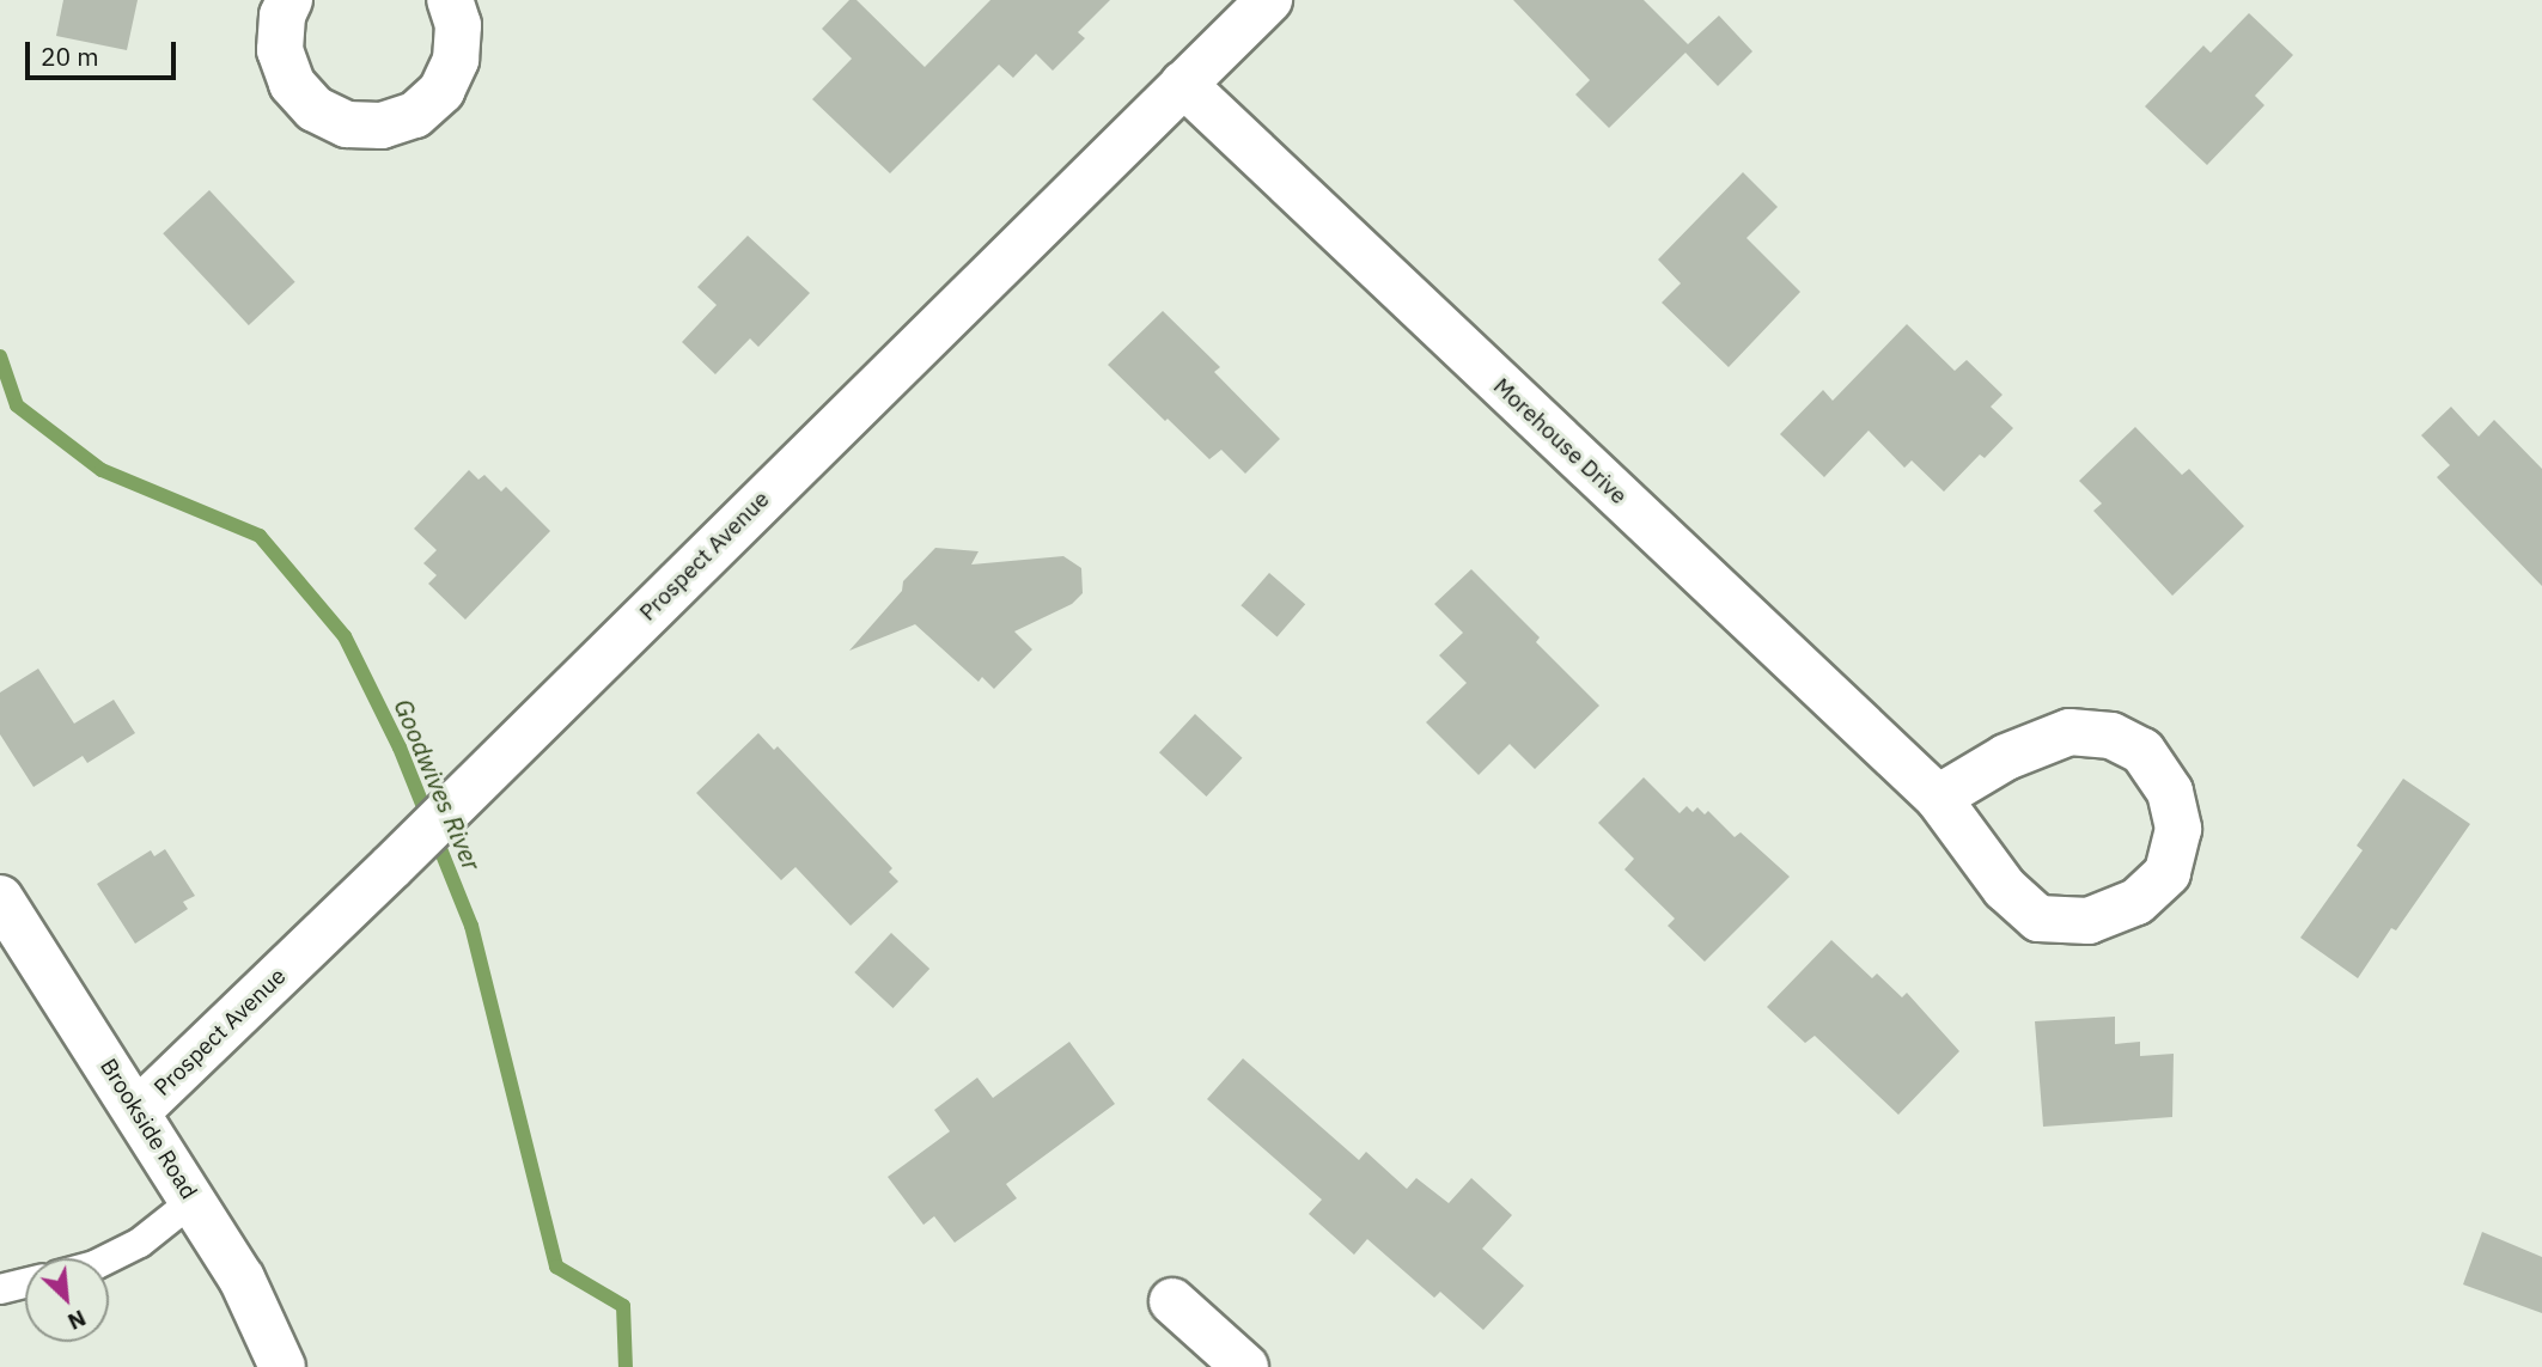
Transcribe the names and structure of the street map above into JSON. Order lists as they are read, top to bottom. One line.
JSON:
{"streets":{"street":["Morehouse Drive","Prospect Avenue","Brookside Road"]},"crossings":[["Morehouse Drive","Prospect Avenue"],["Prospect Avenue","Brookside Road"]],"water":["Goodwives River"],"scale_bar":"20 m","north":"bottom right"}
